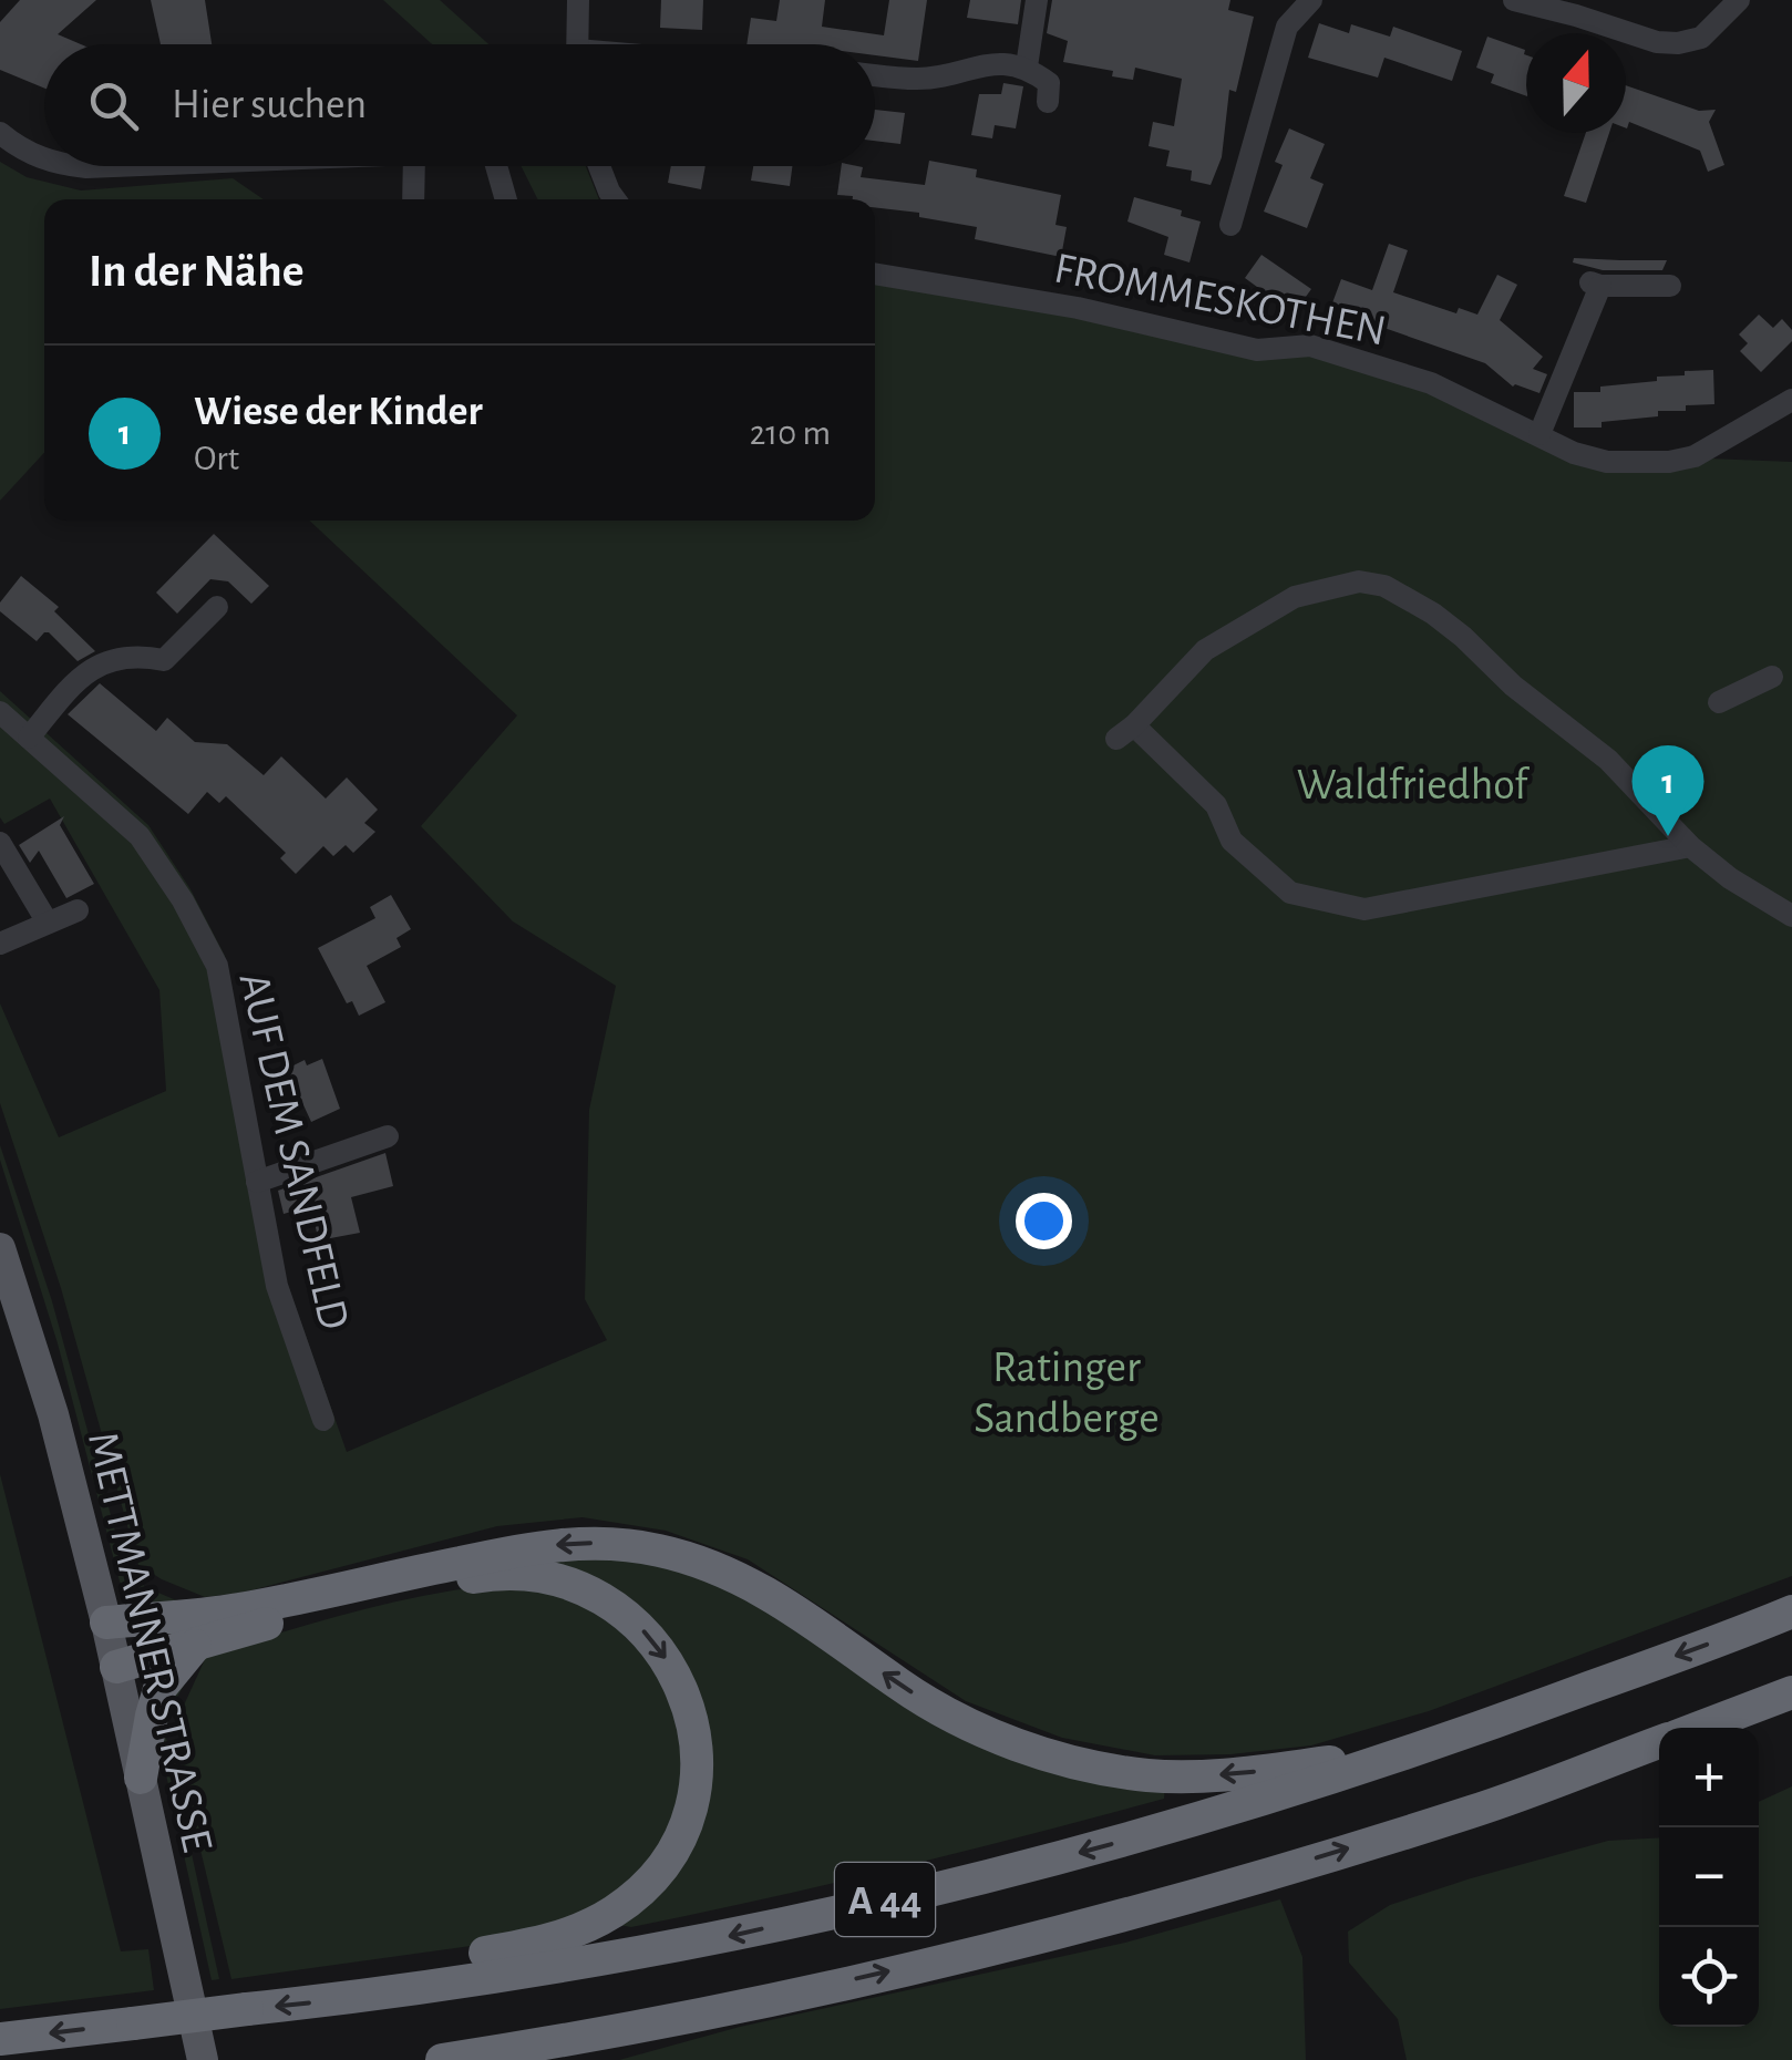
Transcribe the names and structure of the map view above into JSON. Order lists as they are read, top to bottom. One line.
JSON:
{"streets":{"highway":["A 44"],"main road":["METTMANNER STRASSE"],"street":["FROMMESKOTHEN","AUF DEM SANDFELD"]},"parks":["Waldfriedhof","Ratinger Sandberge"],"north":"top","page":{"search":"Hier suchen","heading":"In der Nähe","list":[{"mark":"1","name":"Wiese der Kinder","note":"Ort","value":"210 m"}],"pins":"1","map_buttons":["+","−"]}}
